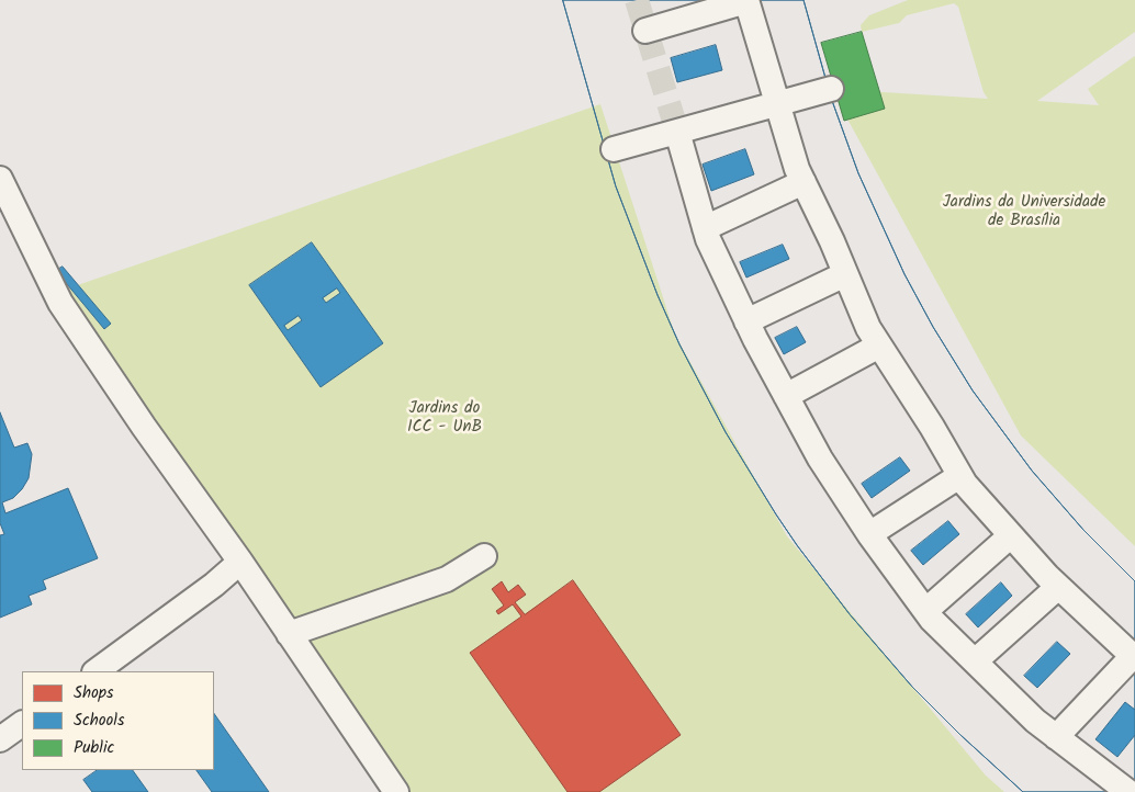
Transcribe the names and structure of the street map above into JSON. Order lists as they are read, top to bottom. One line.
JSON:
{"parks":["Jardins da Universidade de Brasília","Jardins do ICC - UnB"],"legend":["Shops","Schools","Public"]}
